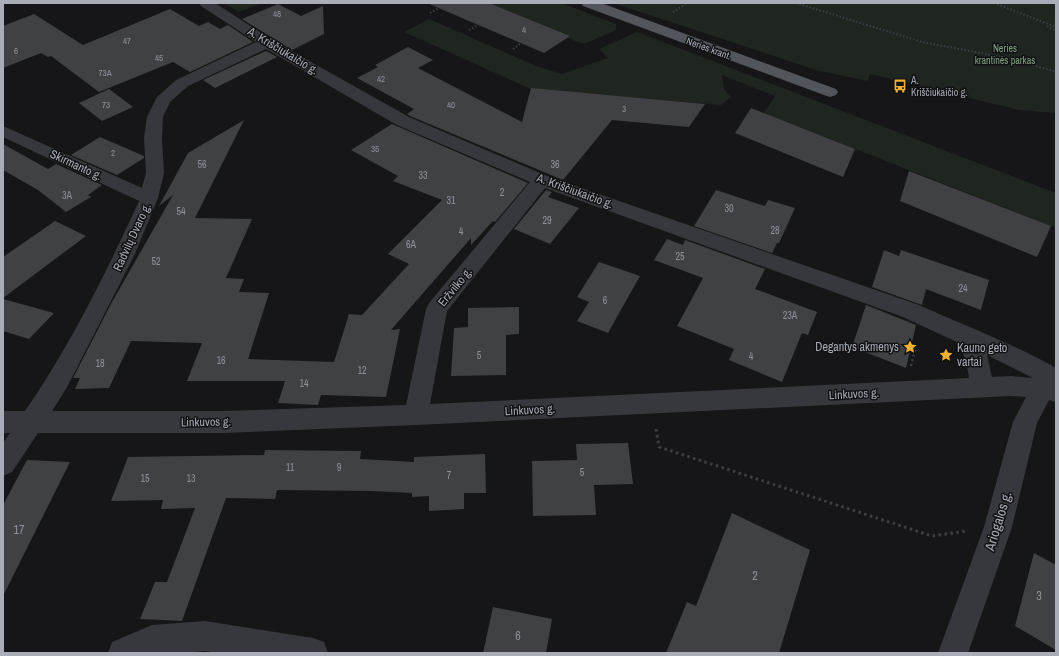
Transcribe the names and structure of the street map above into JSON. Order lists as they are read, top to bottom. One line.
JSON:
{"streets":{"main road":["Neries krant."],"street":["A. Kriščiukaičio g.","Skirmanto g.","Radvilų Dvaro g.","Eržvilko g.","Linkuvos g.","Ariogalos g."]},"crossings":[["A. Kriščiukaičio g.","Radvilų Dvaro g."],["A. Kriščiukaičio g.","Eržvilko g."],["A. Kriščiukaičio g.","Linkuvos g."],["A. Kriščiukaičio g.","Ariogalos g."],["Skirmanto g.","Radvilų Dvaro g."],["Radvilų Dvaro g.","Linkuvos g."],["Eržvilko g.","Linkuvos g."],["Linkuvos g.","Ariogalos g."]],"parks":["Neries krantinės parkas"],"places":{"bus stop":["A. Kriščiukaičio g."],"place":["Degantys akmenys","Kauno geto vartai"]},"house_numbers":["48","4","47","6","45","73A","42","73","40","3","35","2","56","36","33","2","3A","31","30","54","29","28","4","6A","25","52","24","6","23A","5","4","16","18","12","14","11","9","5","7","15","13","17","2","3","6"]}
